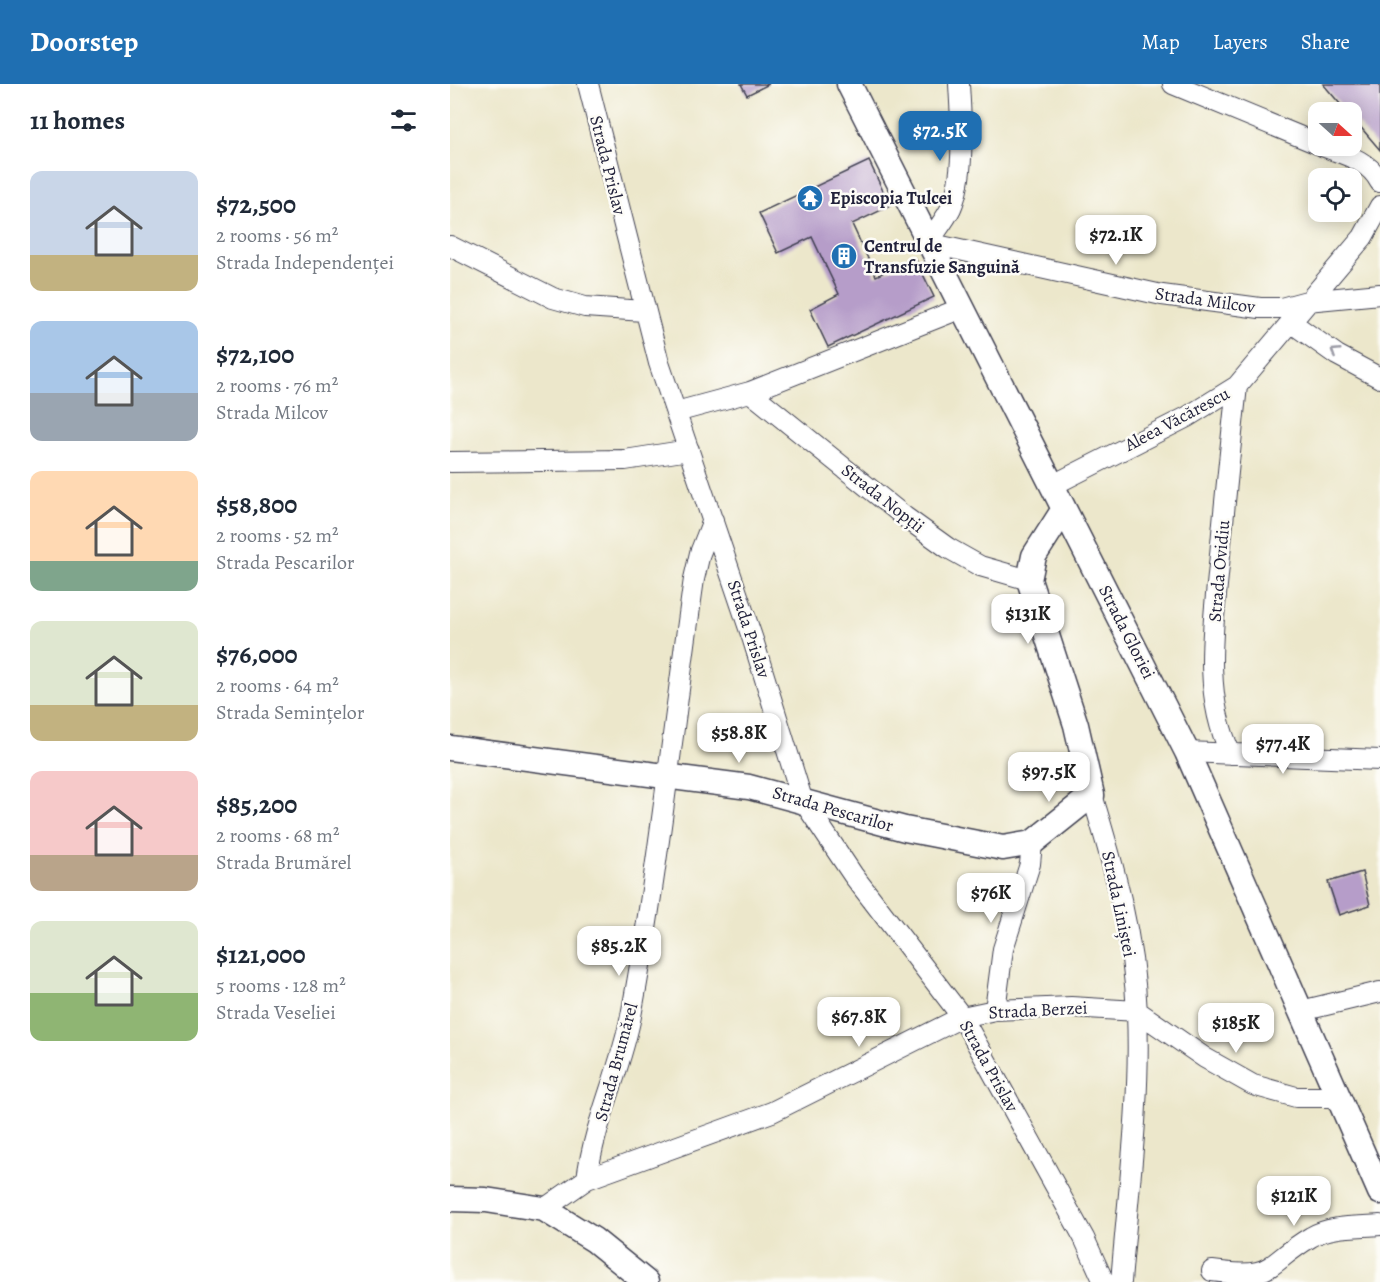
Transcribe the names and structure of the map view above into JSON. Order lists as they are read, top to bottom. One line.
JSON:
{"streets":{"street":["Strada Prislav","Strada Milcov","Aleea Văcărescu","Strada Nopții","Strada Ovidiu","Strada Gloriei","Strada Pescarilor","Strada Liniștei","Strada Berzei","Strada Brumărel"]},"crossings":[["Strada Prislav","Strada Pescarilor"],["Strada Prislav","Strada Berzei"],["Strada Prislav","Strada Brumărel"],["Strada Milcov","Aleea Văcărescu"],["Strada Milcov","Strada Gloriei"],["Aleea Văcărescu","Strada Ovidiu"],["Aleea Văcărescu","Strada Gloriei"],["Strada Nopții","Strada Liniștei"],["Strada Pescarilor","Strada Liniștei"],["Strada Pescarilor","Strada Brumărel"],["Strada Liniștei","Strada Berzei"],["Strada Berzei","Strada Brumărel"]],"places":{"temple":["Episcopia Tulcei"],"building":["Centrul de Transfuzie Sanguină"]},"north":"right","page":{"header":"Doorstep","nav":["Map","Layers","Share"],"heading":"11 homes","price":["$72.5K","$72.1K","$131K","$58.8K","$77.4K","$97.5K","$76K","$85.2K","$67.8K","$185K","$121K"],"list":[{"name":"$72,500","note":"2 rooms · 56 m² · Strada Independenței"},{"name":"$72,100","note":"2 rooms · 76 m² · Strada Milcov"},{"name":"$58,800","note":"2 rooms · 52 m² · Strada Pescarilor"},{"name":"$76,000","note":"2 rooms · 64 m² · Strada Semințelor"},{"name":"$85,200","note":"2 rooms · 68 m² · Strada Brumărel"},{"name":"$121,000","note":"5 rooms · 128 m² · Strada Veseliei"}]}}
